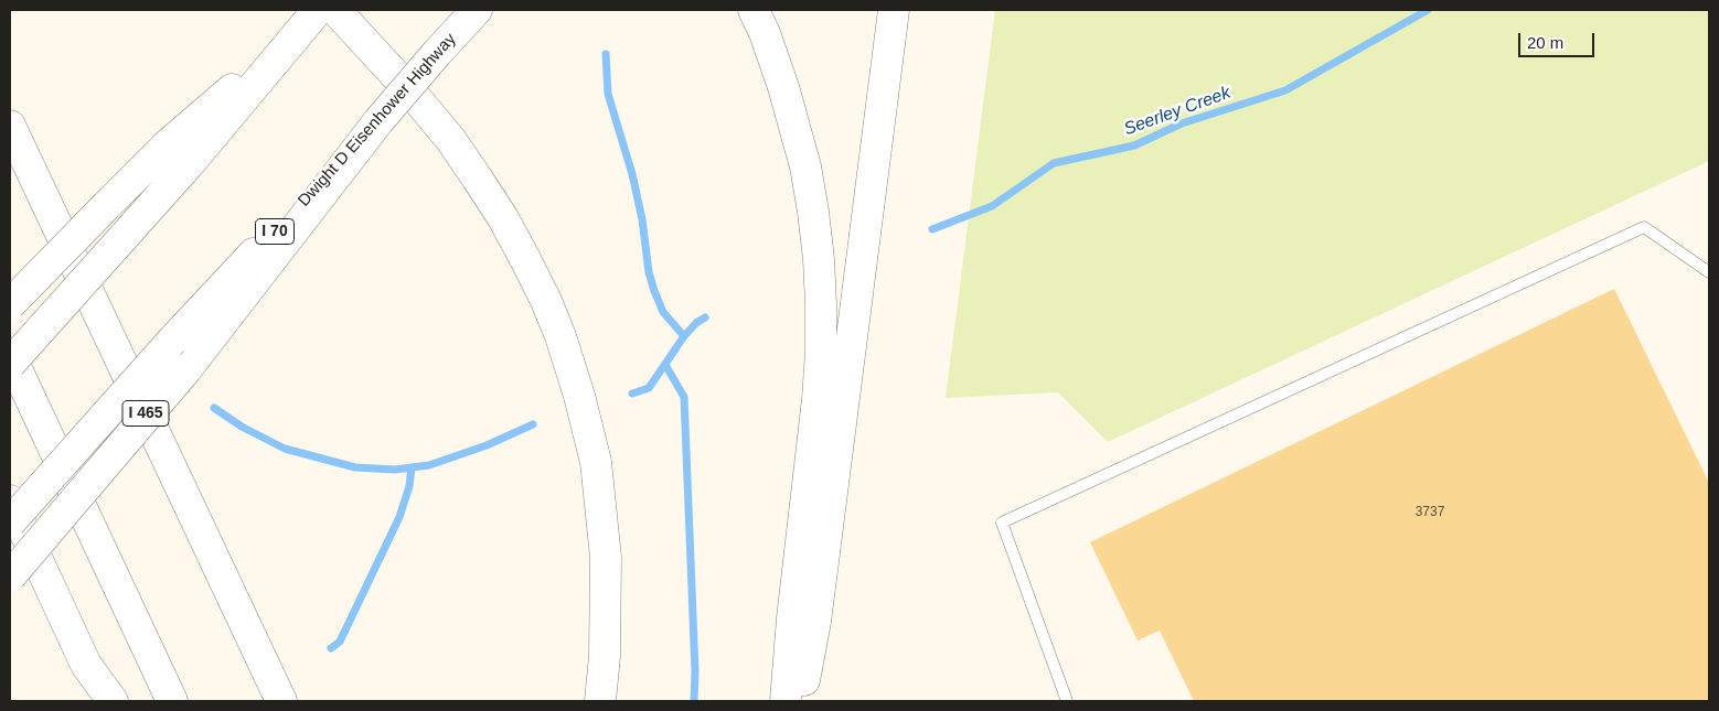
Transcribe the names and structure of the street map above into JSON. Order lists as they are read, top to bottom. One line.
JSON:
{"streets":{"highway":["Dwight D Eisenhower Highway","I 70","I 465"]},"water":["Seerley Creek"],"house_numbers":["3737"],"scale_bar":"20 m"}
